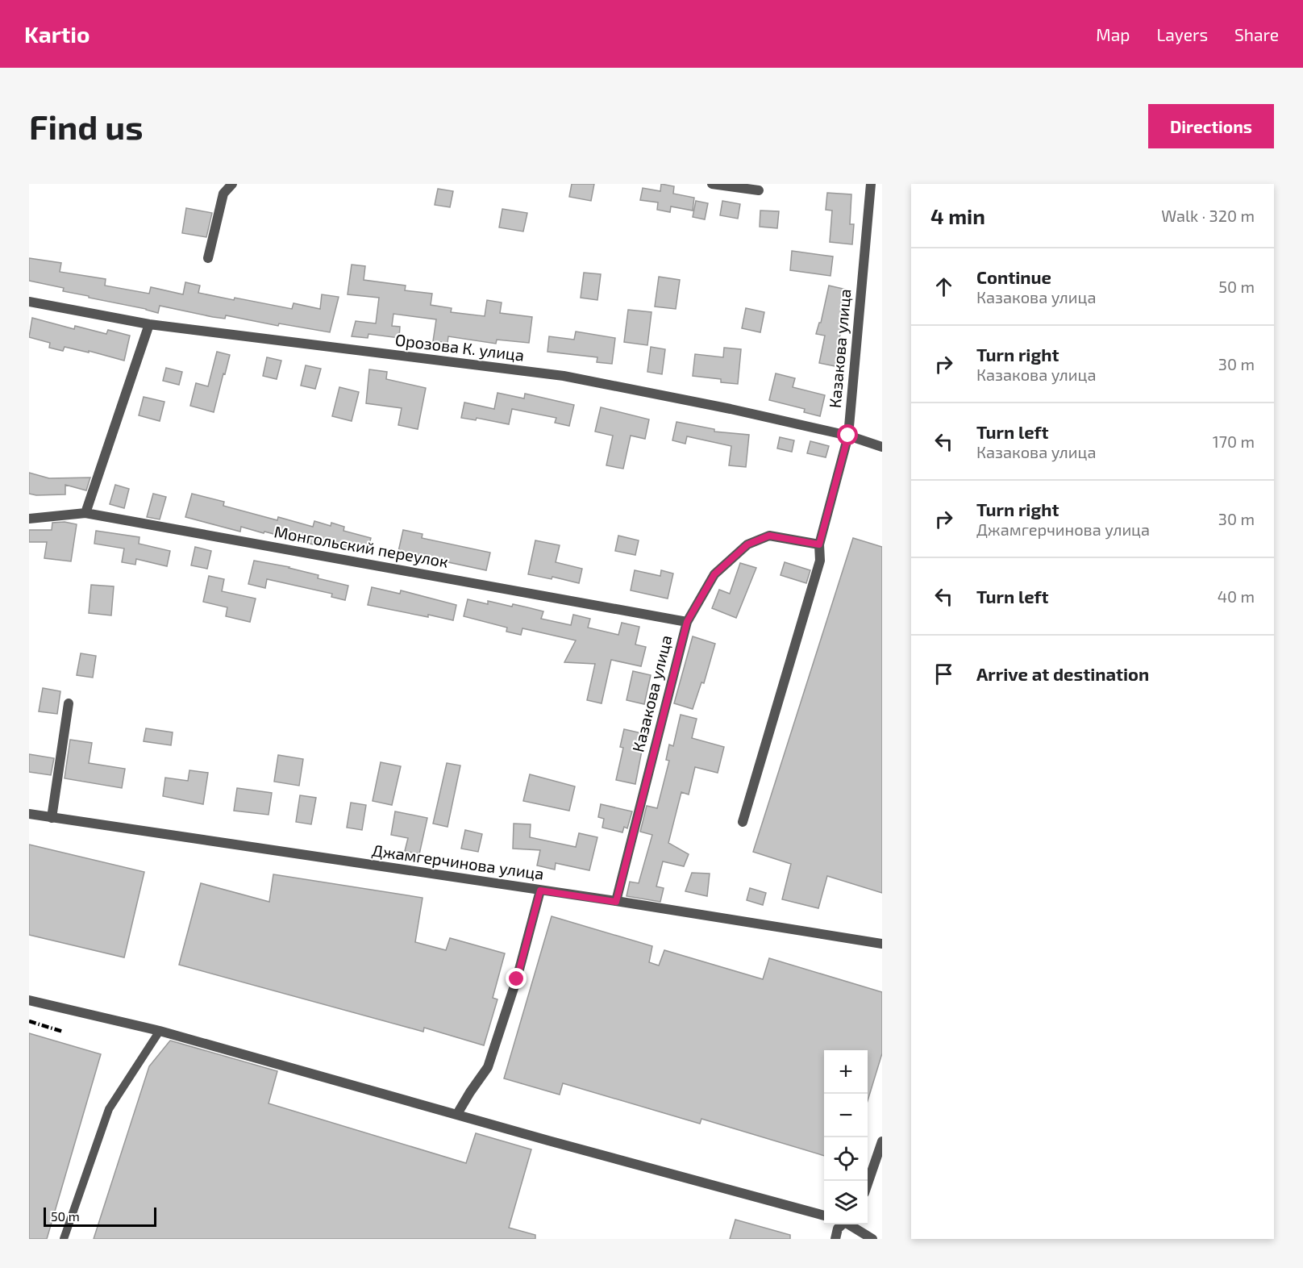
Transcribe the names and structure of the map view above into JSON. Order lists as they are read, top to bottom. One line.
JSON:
{"streets":{"street":["Орозова К. улица","Казакова улица","Монгольский переулок","Джамгерчинова улица"]},"crossings":[["Орозова К. улица","Казакова улица"],["Казакова улица","Монгольский переулок"],["Казакова улица","Джамгерчинова улица"]],"scale_bar":"50 m","page":{"header":"Kartio","nav":["Map","Layers","Share"],"buttons":"Directions","title":"Find us","heading":["4 min","Walk · 320 m"],"list":[["Continue","Казакова улица","50 m"],["Turn right","Казакова улица","30 m"],["Turn left","Казакова улица","170 m"],["Turn right","Джамгерчинова улица","30 m"],["Turn left","40 m"],"Arrive at destination"],"map_buttons":["+","−"],"scale":"50 m"}}
